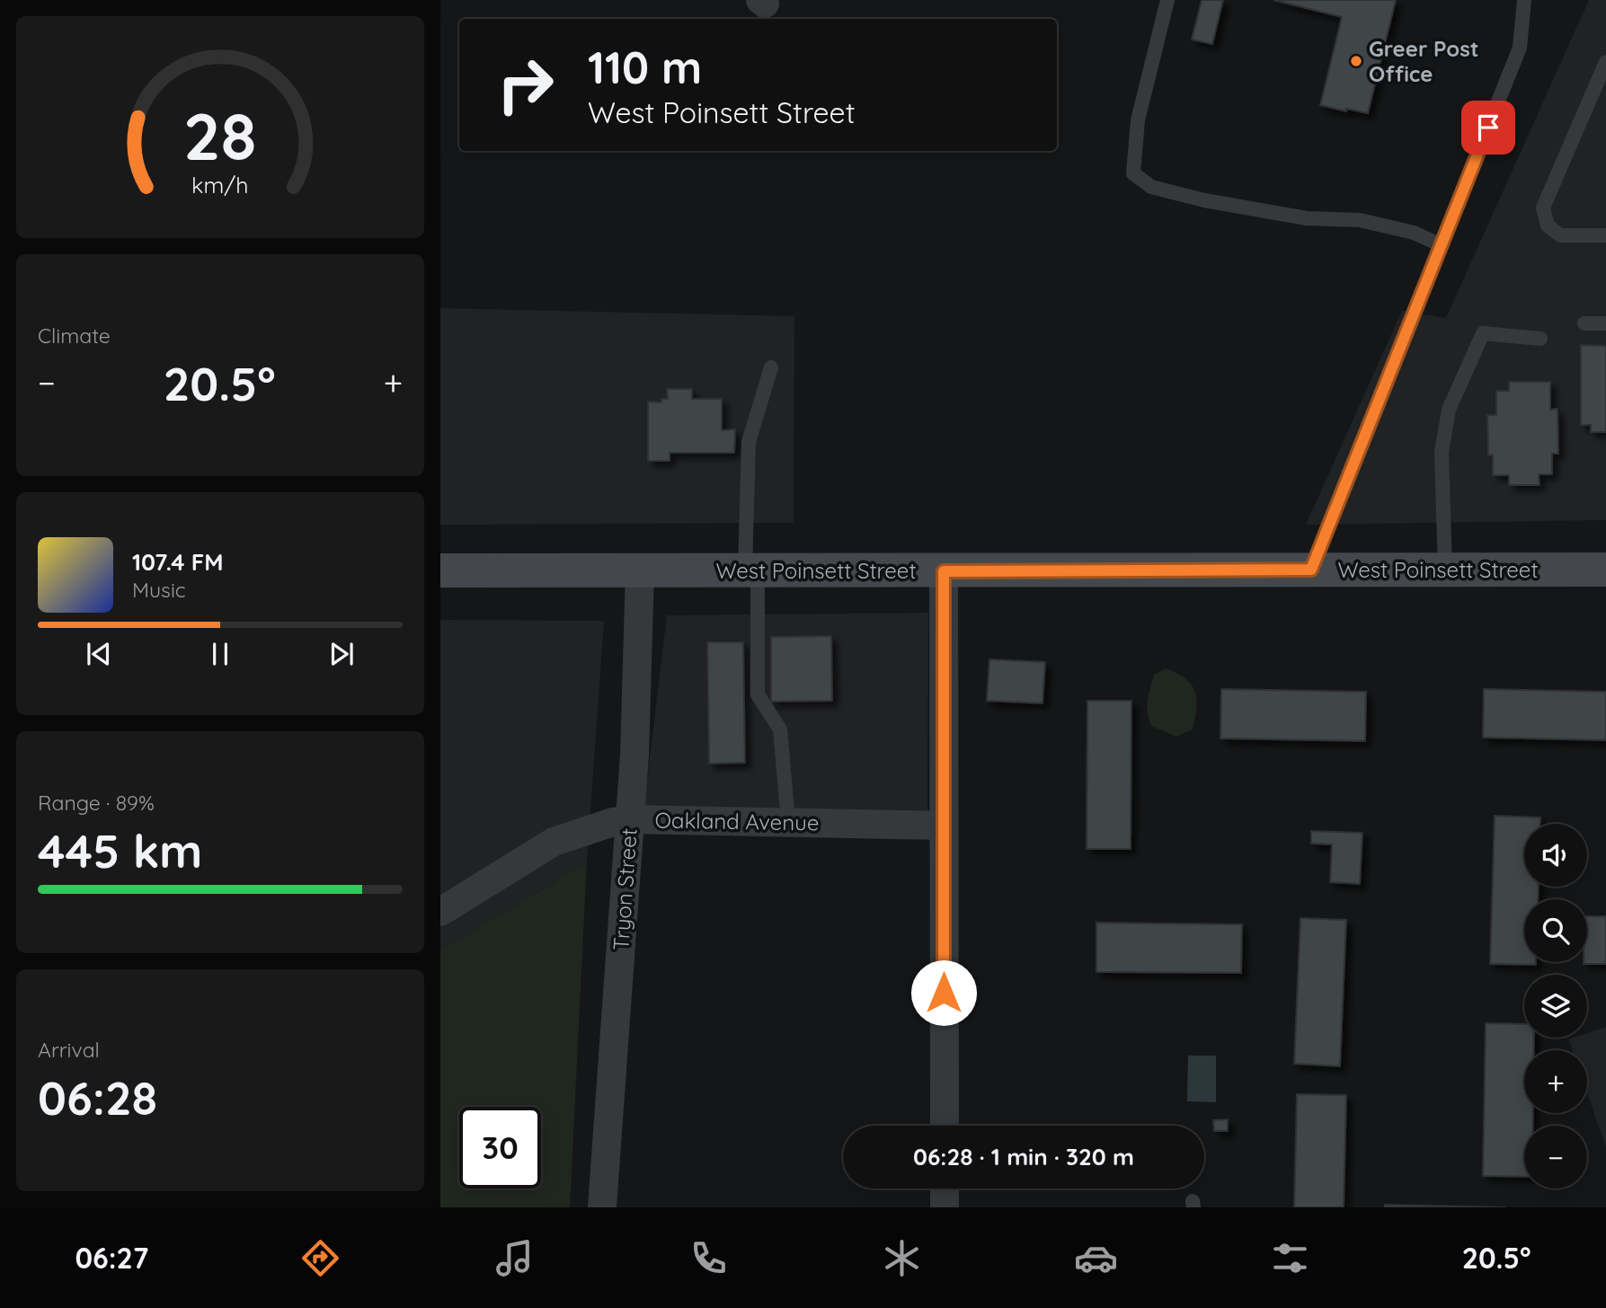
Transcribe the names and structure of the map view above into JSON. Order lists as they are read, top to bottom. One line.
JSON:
{"streets":{"main road":["West Poinsett Street"],"street":["Oakland Avenue","Tryon Street"]},"crossings":[["West Poinsett Street","Tryon Street"],["Oakland Avenue","Tryon Street"]],"places":["Greer Post Office"],"page":{"turn":["110 m","West Poinsett Street"],"tile":["Climate",["Range · 89%","445 km"],["Arrival","06:28"]],"heat":["−","20.5°","+"],"song":["107.4 FM","Music"],"map_buttons":["+","−"],"limit":"30","trip":"06:28 · 1 min · 320 m","tabs":["06:27","20.5°"],"gauge":["28","km/h"]}}
